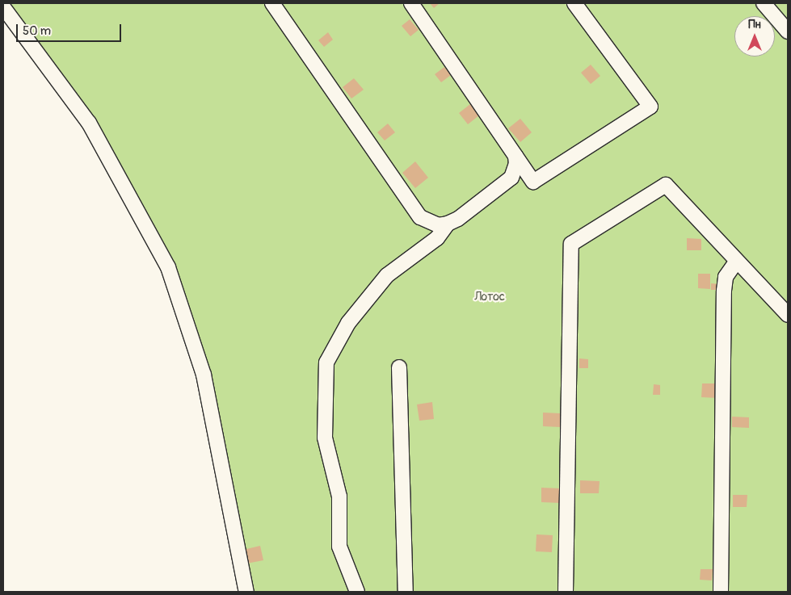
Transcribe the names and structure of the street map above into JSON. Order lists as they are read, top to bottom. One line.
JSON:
{"parks":["Лотос"],"scale_bar":"50 m","north":"top"}
